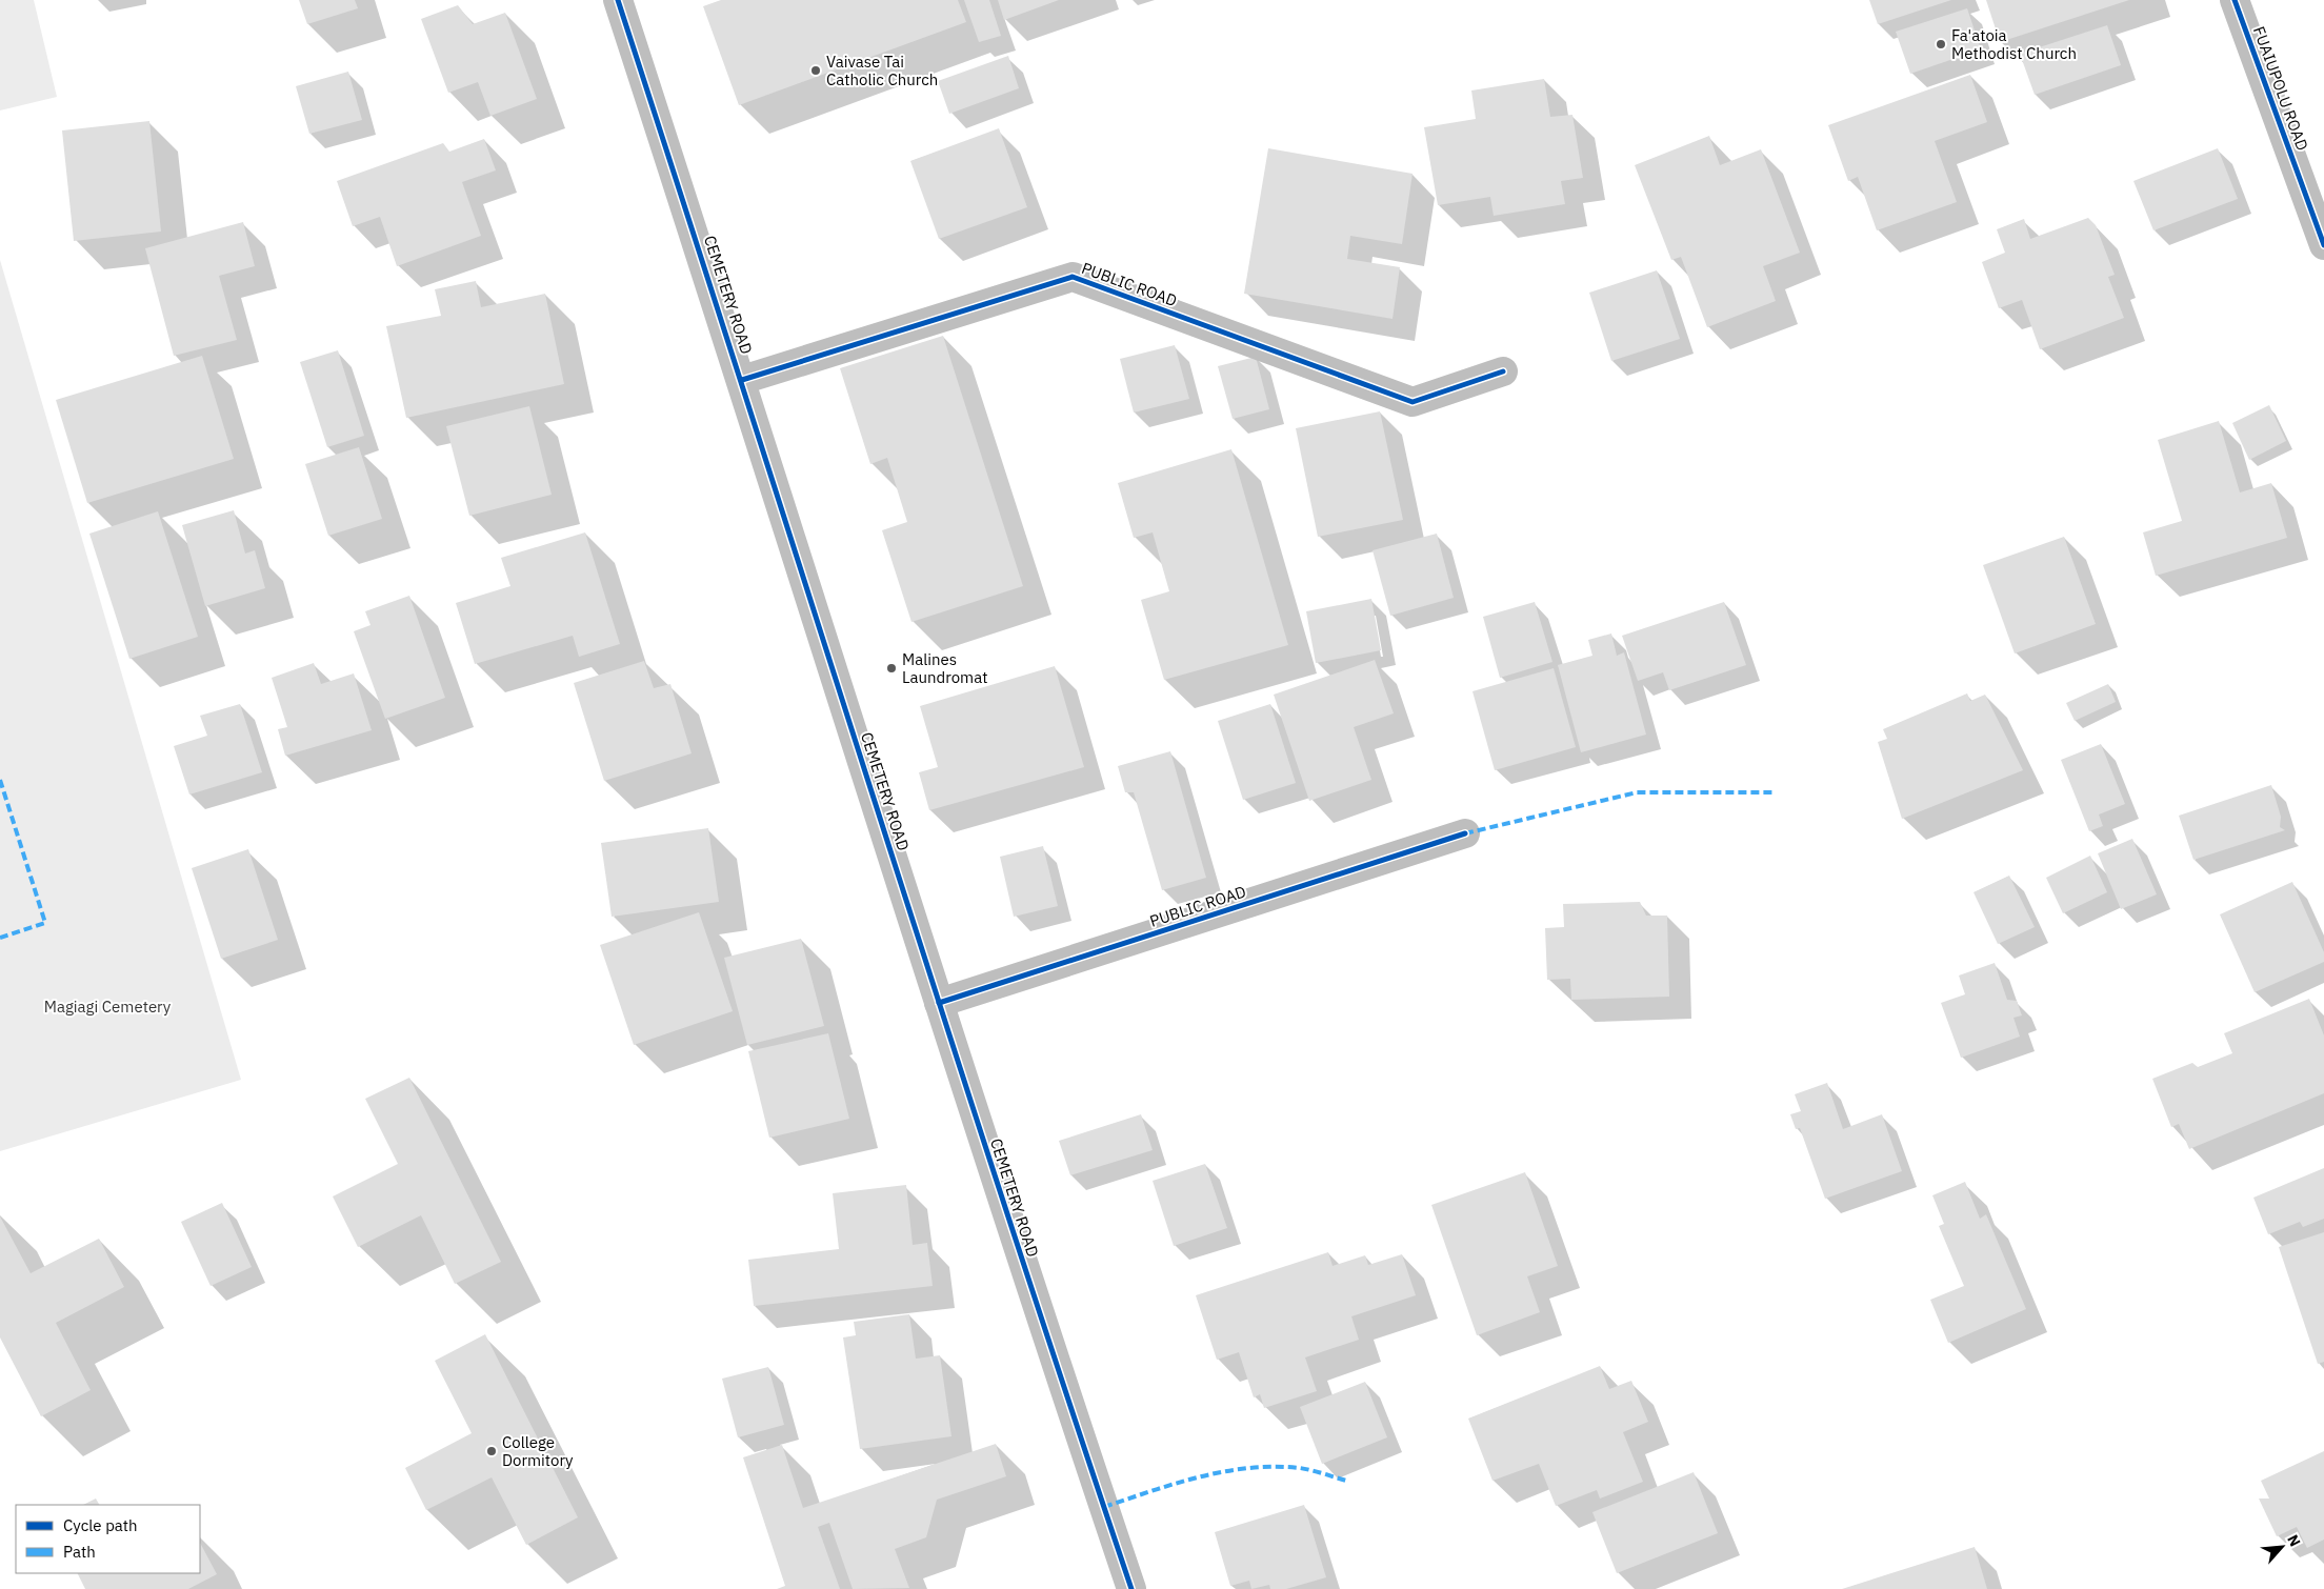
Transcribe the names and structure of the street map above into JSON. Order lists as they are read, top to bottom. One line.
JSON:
{"streets":{"street":["FUAIUPOLU ROAD","PUBLIC ROAD","CEMETERY ROAD"]},"crossings":[["PUBLIC ROAD","CEMETERY ROAD"]],"parks":["Magiagi Cemetery"],"places":["Fa'atoia Methodist Church","Vaivase Tai Catholic Church","Malines Laundromat","College Dormitory"],"legend":["Cycle path","Path"],"north":"top right"}
